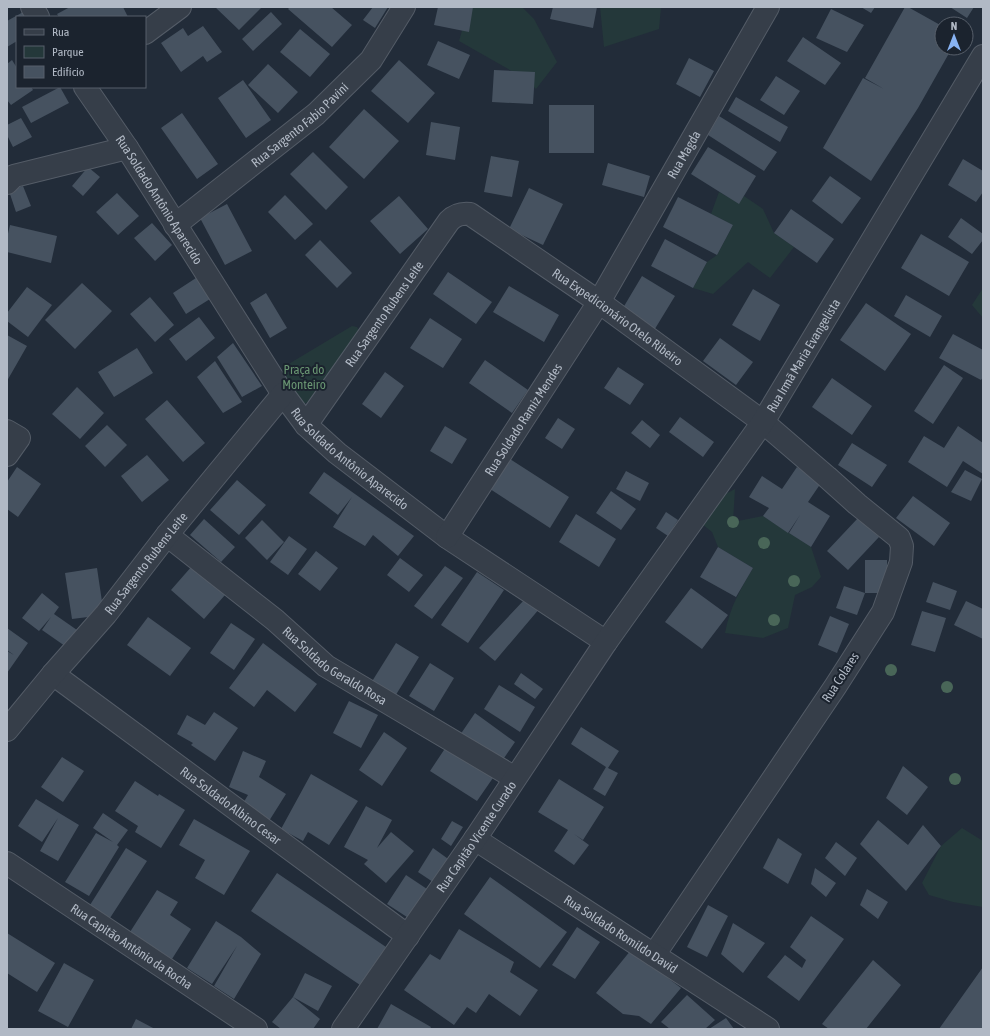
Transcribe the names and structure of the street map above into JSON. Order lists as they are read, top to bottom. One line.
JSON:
{"streets":{"street":["Rua Sargento Fabio Pavini","Rua Magda","Rua Soldado Antônio Aparecido","Rua Sargento Rubens Leite","Rua Expedicionário Otelo Ribeiro","Rua Irmã Maria Evangelista","Rua Soldado Ramiz Mendes","Rua Soldado Geraldo Rosa","Rua Colares","Rua Soldado Albino Cesar","Rua Capitão Vicente Curado","Rua Soldado Romildo David","Rua Capitão Antônio da Rocha"]},"crossings":[["Rua Sargento Fabio Pavini","Rua Soldado Antônio Aparecido"],["Rua Magda","Rua Expedicionário Otelo Ribeiro"],["Rua Magda","Rua Soldado Ramiz Mendes"],["Rua Soldado Antônio Aparecido","Rua Sargento Rubens Leite"],["Rua Soldado Antônio Aparecido","Rua Irmã Maria Evangelista"],["Rua Soldado Antônio Aparecido","Rua Soldado Ramiz Mendes"],["Rua Soldado Antônio Aparecido","Rua Capitão Vicente Curado"],["Rua Sargento Rubens Leite","Rua Expedicionário Otelo Ribeiro"],["Rua Sargento Rubens Leite","Rua Soldado Geraldo Rosa"],["Rua Sargento Rubens Leite","Rua Soldado Albino Cesar"],["Rua Expedicionário Otelo Ribeiro","Rua Irmã Maria Evangelista"],["Rua Expedicionário Otelo Ribeiro","Rua Soldado Ramiz Mendes"],["Rua Expedicionário Otelo Ribeiro","Rua Colares"],["Rua Irmã Maria Evangelista","Rua Colares"],["Rua Irmã Maria Evangelista","Rua Capitão Vicente Curado"],["Rua Soldado Geraldo Rosa","Rua Capitão Vicente Curado"],["Rua Colares","Rua Soldado Romildo David"],["Rua Soldado Albino Cesar","Rua Capitão Vicente Curado"],["Rua Capitão Vicente Curado","Rua Soldado Romildo David"]],"parks":["Praça do Monteiro"],"legend":["Rua","Parque","Edifício"],"north":"top"}
